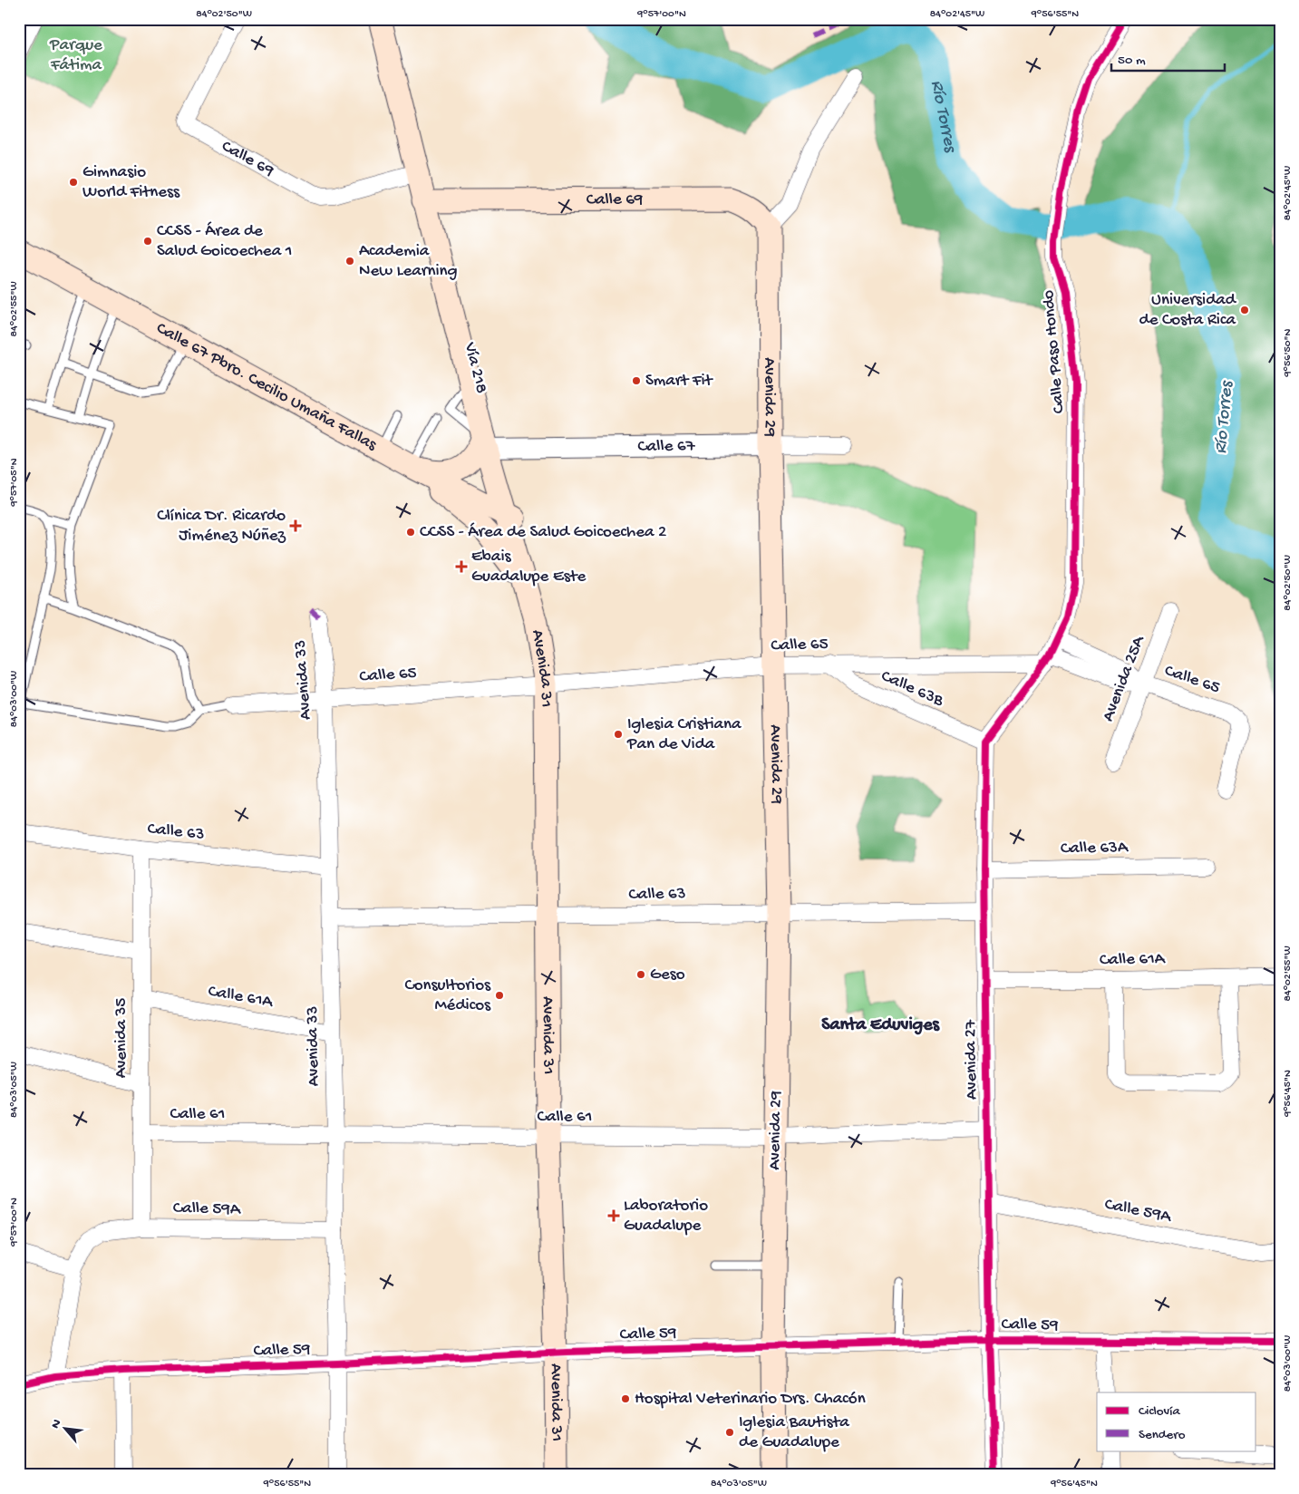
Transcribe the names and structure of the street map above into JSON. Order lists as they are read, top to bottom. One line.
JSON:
{"streets":{"main road":["Calle 69","Vía 218","Calle 67 Pbro. Cecilio Umaña Fallas","Avenida 29","Avenida 31"],"street":["Calle Paso Hondo","Calle 67","Calle 65","Avenida 25A","Avenida 33","Calle 63B","Calle 63","Calle 63A","Calle 61A","Avenida 35","Avenida 27","Calle 61","Calle 59A","Calle 59"]},"crossings":[["Calle 69","Vía 218"],["Calle 69","Avenida 29"],["Calle Paso Hondo","Calle 65"],["Vía 218","Calle 67 Pbro. Cecilio Umaña Fallas"],["Vía 218","Calle 67"],["Vía 218","Avenida 31"],["Calle 67 Pbro. Cecilio Umaña Fallas","Avenida 31"],["Avenida 29","Calle 67"],["Avenida 29","Calle 65"],["Avenida 29","Calle 63"],["Avenida 29","Calle 61"],["Avenida 29","Calle 59"],["Calle 65","Avenida 31"],["Calle 65","Avenida 25A"],["Calle 65","Avenida 33"],["Calle 65","Calle 63B"],["Avenida 31","Calle 63"],["Avenida 31","Calle 61"],["Avenida 31","Calle 59"],["Avenida 33","Calle 63"],["Avenida 33","Calle 61A"],["Avenida 33","Calle 61"],["Avenida 33","Calle 59A"],["Avenida 33","Calle 59"],["Calle 63B","Avenida 27"],["Calle 63","Avenida 35"],["Calle 63","Avenida 27"],["Calle 63A","Avenida 27"],["Calle 61A","Avenida 35"],["Calle 61A","Avenida 27"],["Avenida 35","Calle 61"],["Avenida 35","Calle 59A"],["Avenida 27","Calle 61"],["Avenida 27","Calle 59A"],["Avenida 27","Calle 59"]],"districts":["Santa Eduviges"],"water":["Río Torres"],"parks":["Parque Fátima"],"places":{"other":["Gimnasio World Fitness","CCSS - Área de Salud Goicoechea 1","Academia New Learning","Universidad de Costa Rica","Smart Fit","CCSS - Área de Salud Goicoechea 2","Iglesia Cristiana Pan de Vida","Geso","Consultorios Médicos","Hospital Veterinario Drs. Chacón","Iglesia Bautista de Guadalupe"],"health":["Clínica Dr. Ricardo Jiménez Núñez","Ebais Guadalupe Este","Laboratorio Guadalupe"]},"legend":["Ciclovía","Sendero"],"scale_bar":"50 m","north":"top left","coordinates":["84°02'50\"W","9°57'00\"N","84°02'45\"W","9°56'55\"N","84°02'55\"W","9°56'50\"N","9°57'05\"N","84°03'00\"W","84°03'05\"W","9°56'45\"N"]}
